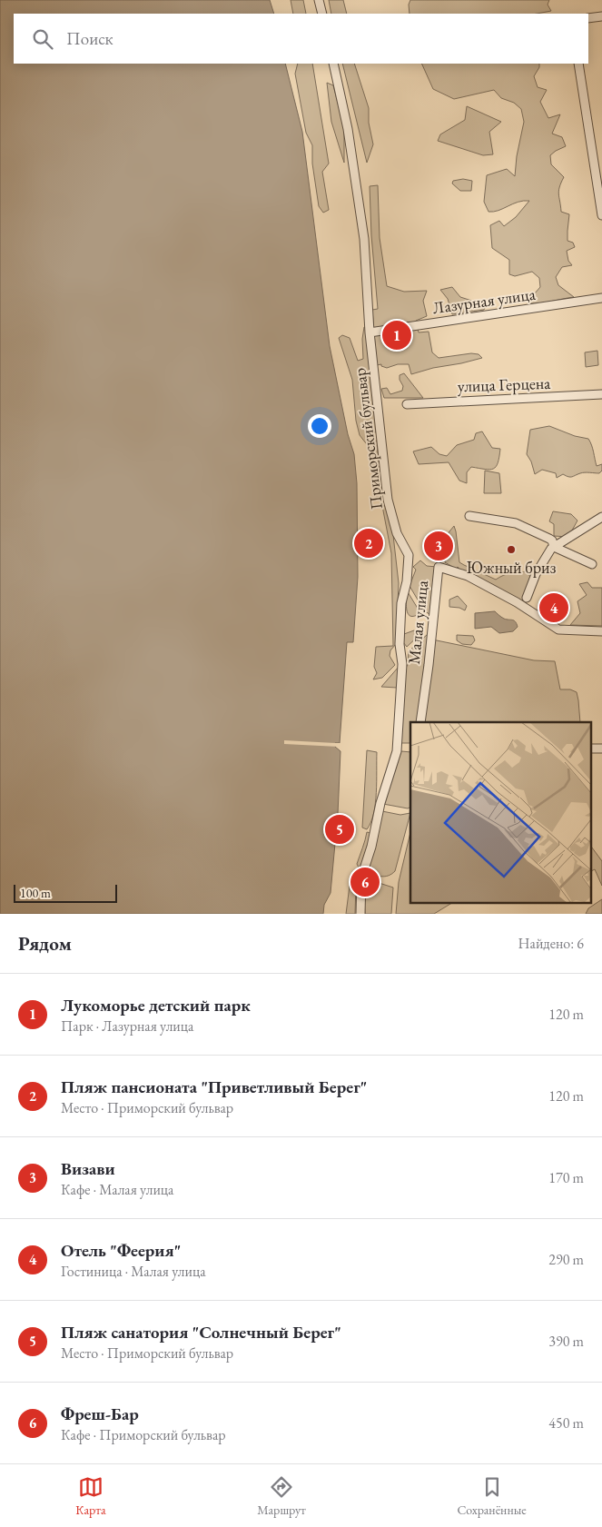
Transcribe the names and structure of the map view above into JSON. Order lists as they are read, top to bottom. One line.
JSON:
{"streets":{"street":["Лазурная улица","улица Герцена","Приморский бульвар","Малая улица"]},"crossings":[["Лазурная улица","Приморский бульвар"]],"places":["Южный бриз"],"scale_bar":"100 m","page":{"search":"Поиск","pins":["1","2","3","4","5","6"],"scale":"100 m","heading":["Рядом","Найдено: 6"],"list":[{"mark":"1","name":"Лукоморье детский парк","note":"Парк · Лазурная улица","value":"120 m"},{"mark":"2","name":"Пляж пансионата \"Приветливый Берег\"","note":"Место · Приморский бульвар","value":"120 m"},{"mark":"3","name":"Визави","note":"Кафе · Малая улица","value":"170 m"},{"mark":"4","name":"Отель \"Феерия\"","note":"Гостиница · Малая улица","value":"290 m"},{"mark":"5","name":"Пляж санатория \"Солнечный Берег\"","note":"Место · Приморский бульвар","value":"390 m"},{"mark":"6","name":"Фреш-Бар","note":"Кафе · Приморский бульвар","value":"450 m"}],"nav":["Карта","Маршрут","Сохранённые"]}}
